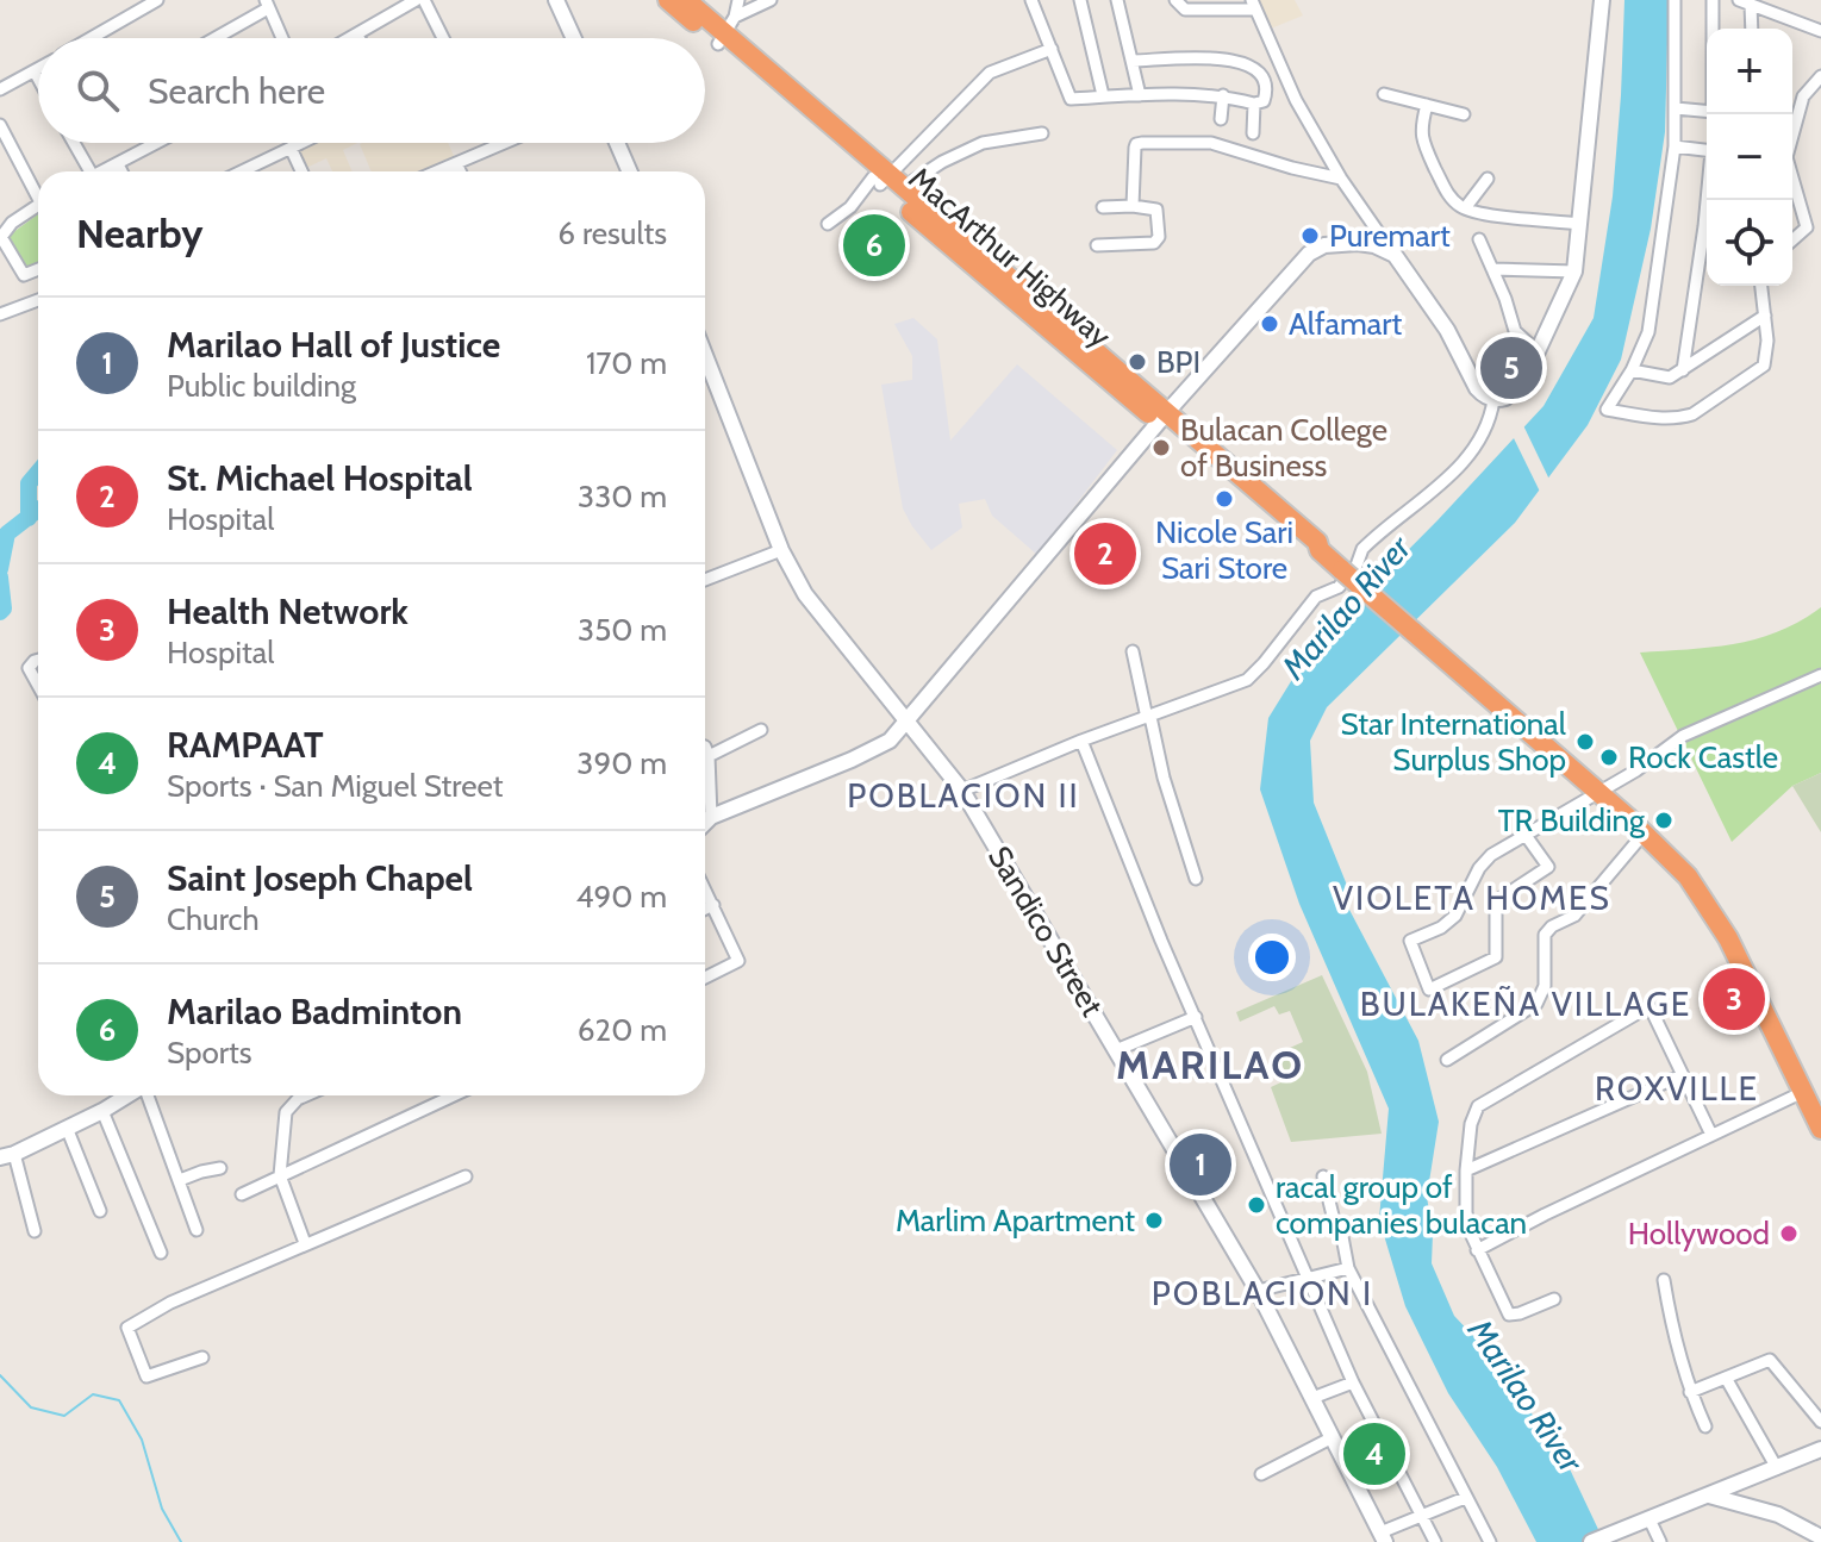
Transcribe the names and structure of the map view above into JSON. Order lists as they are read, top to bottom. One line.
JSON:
{"streets":{"highway":["MacArthur Highway"],"main road":["Sandico Street"]},"districts":["POBLACION II","VIOLETA HOMES","BULAKEÑA VILLAGE","MARILAO","ROXVILLE","POBLACION I"],"water":["Marilao River"],"places":["Puremart","Alfamart","BPI","Bulacan College of Business","Nicole Sari Sari Store","Star International Surplus Shop","Rock Castle","TR Building","racal group of companies bulacan","Marlim Apartment","Hollywood"],"page":{"map_buttons":["+","−"],"search":"Search here","heading":["Nearby","6 results"],"pins":["6","5","2","3","1","4"],"list":[{"mark":"1","name":"Marilao Hall of Justice","note":"Public building","value":"170 m"},{"mark":"2","name":"St. Michael Hospital","note":"Hospital","value":"330 m"},{"mark":"3","name":"Health Network","note":"Hospital","value":"350 m"},{"mark":"4","name":"RAMPAAT","note":"Sports · San Miguel Street","value":"390 m"},{"mark":"5","name":"Saint Joseph Chapel","note":"Church","value":"490 m"},{"mark":"6","name":"Marilao Badminton","note":"Sports","value":"620 m"}]}}
